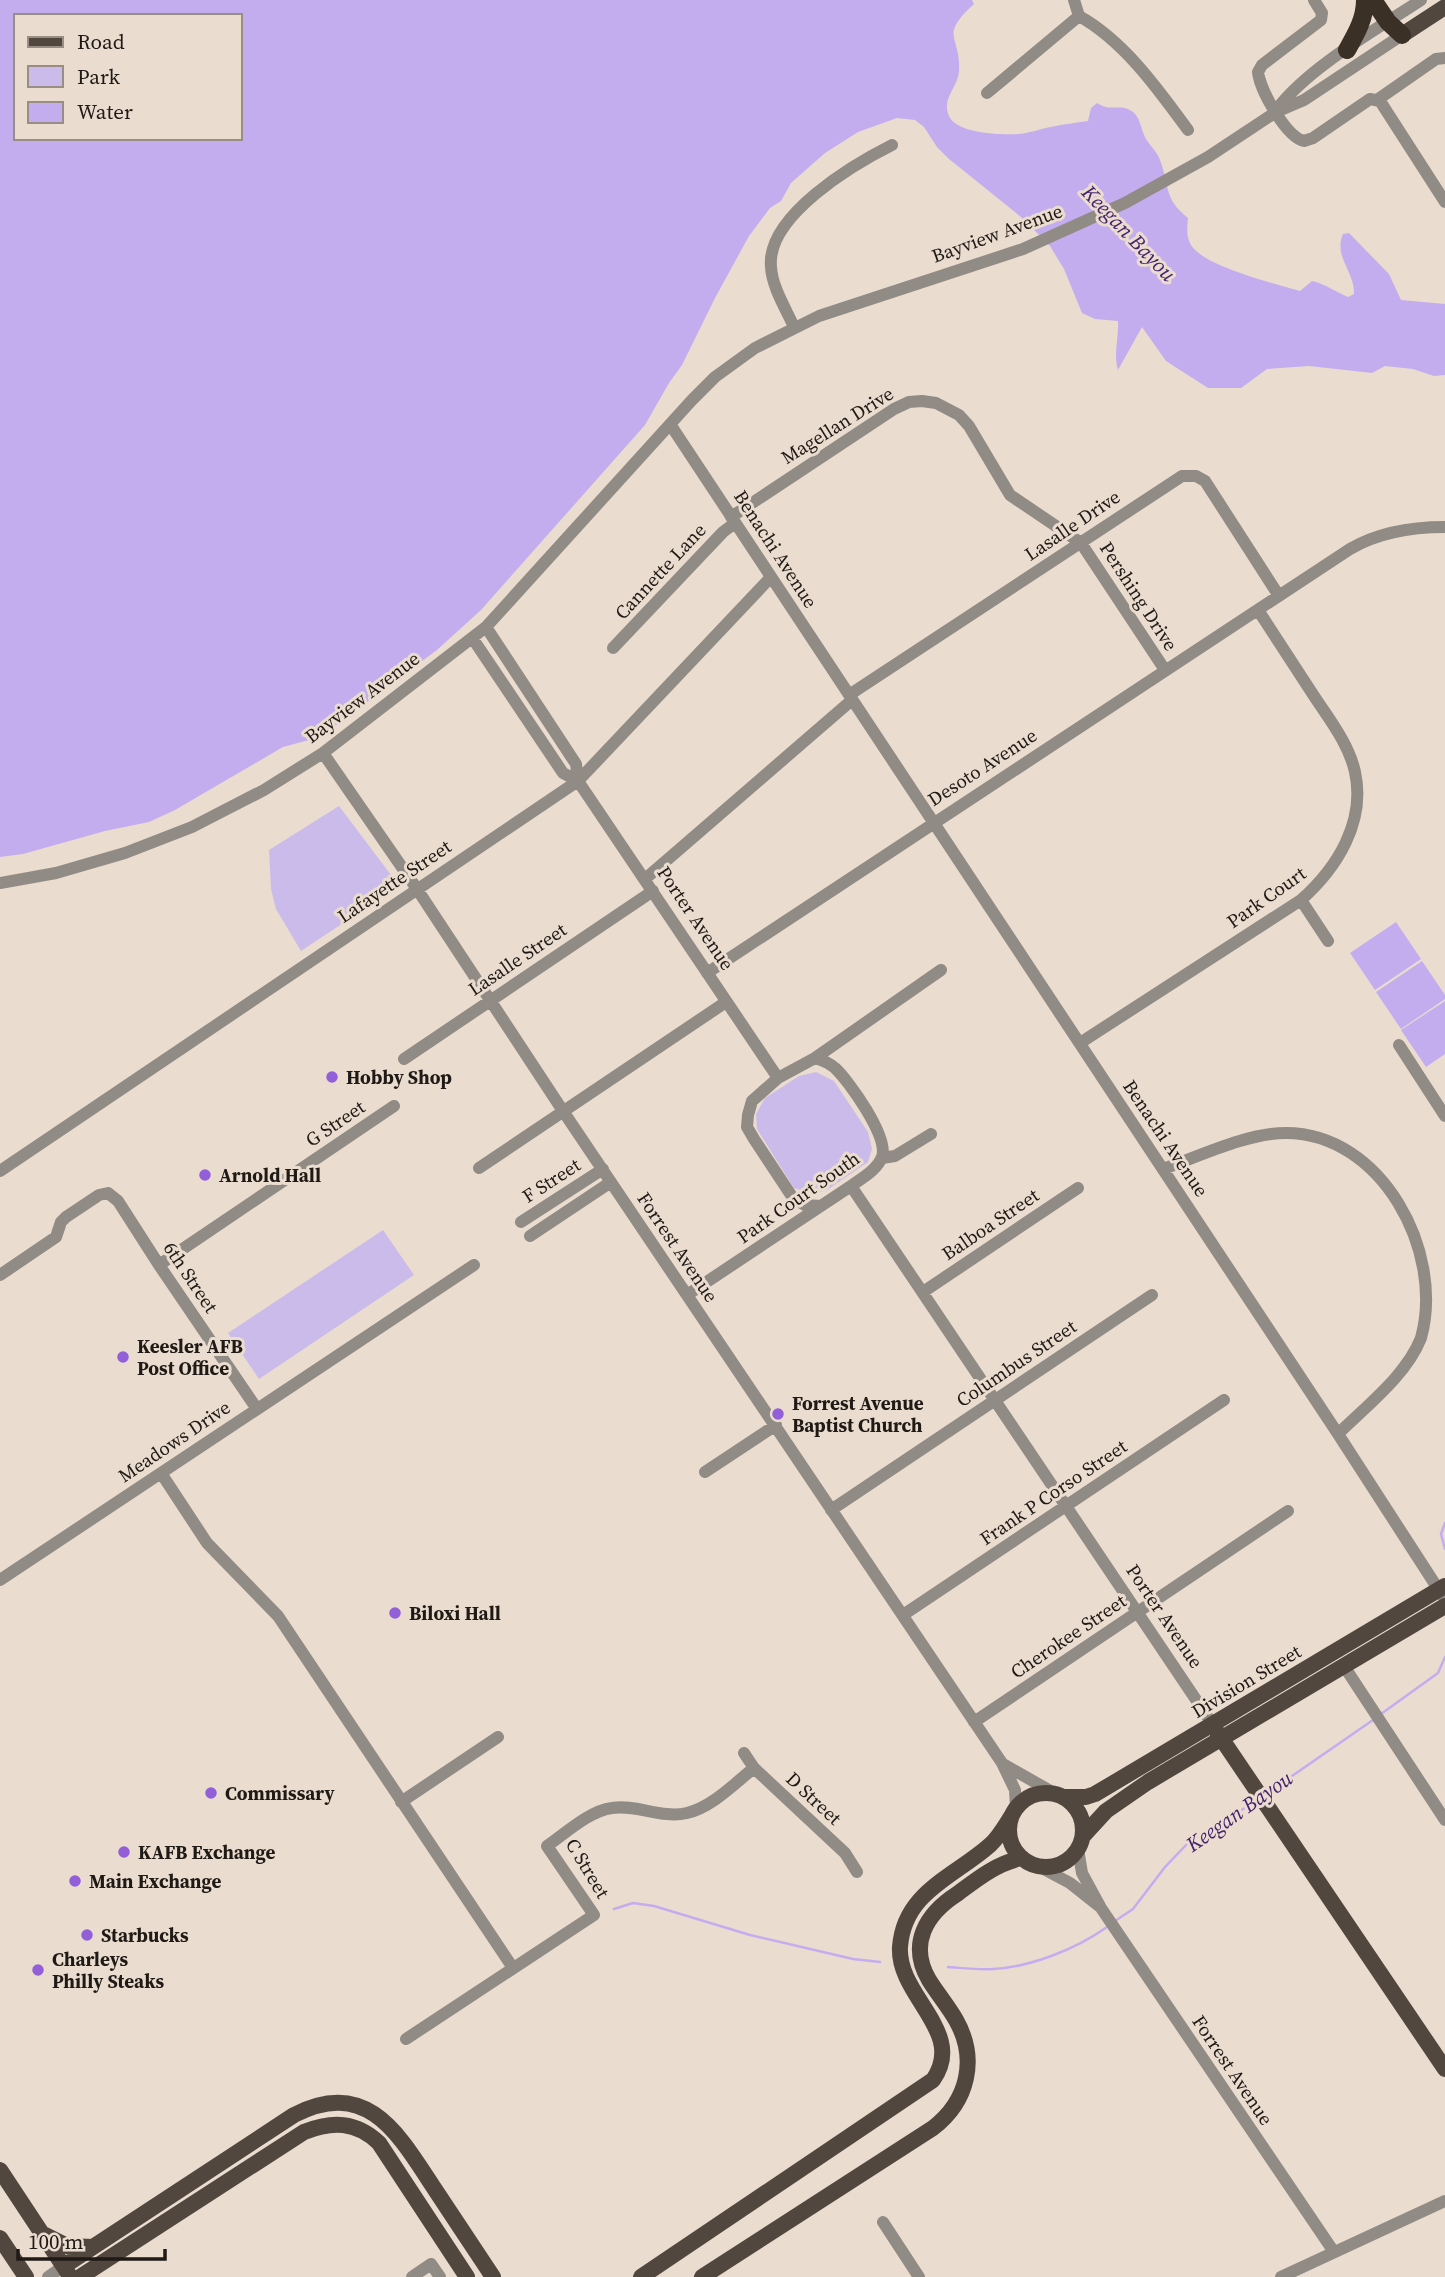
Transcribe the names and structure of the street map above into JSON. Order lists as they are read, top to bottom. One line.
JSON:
{"streets":{"main road":["Bayview Avenue","Porter Avenue","Division Street"],"street":["Magellan Drive","Lasalle Drive","Benachi Avenue","Cannette Lane","Pershing Drive","Desoto Avenue","Lafayette Street","Park Court","Lasalle Street","G Street","F Street","Park Court South","Balboa Street","Forrest Avenue","6th Street","Columbus Street","Meadows Drive","Frank P Corso Street","Cherokee Street","D Street","C Street"]},"crossings":[["Bayview Avenue","Benachi Avenue"],["Bayview Avenue","Porter Avenue"],["Bayview Avenue","Forrest Avenue"],["Magellan Drive","Lasalle Drive"],["Magellan Drive","Benachi Avenue"],["Magellan Drive","Cannette Lane"],["Magellan Drive","Pershing Drive"],["Lasalle Drive","Benachi Avenue"],["Lasalle Drive","Pershing Drive"],["Lasalle Drive","Desoto Avenue"],["Benachi Avenue","Cannette Lane"],["Benachi Avenue","Desoto Avenue"],["Benachi Avenue","Lafayette Street"],["Benachi Avenue","Park Court"],["Benachi Avenue","Division Street"],["Pershing Drive","Desoto Avenue"],["Desoto Avenue","Park Court"],["Desoto Avenue","Porter Avenue"],["Lafayette Street","Porter Avenue"],["Lafayette Street","Forrest Avenue"],["Porter Avenue","Lasalle Street"],["Porter Avenue","Park Court South"],["Porter Avenue","Balboa Street"],["Porter Avenue","Columbus Street"],["Porter Avenue","Frank P Corso Street"],["Porter Avenue","Cherokee Street"],["Porter Avenue","Division Street"],["Lasalle Street","Forrest Avenue"],["G Street","6th Street"],["F Street","Forrest Avenue"],["Park Court South","Forrest Avenue"],["Forrest Avenue","Columbus Street"],["Forrest Avenue","Frank P Corso Street"],["Forrest Avenue","Cherokee Street"],["Forrest Avenue","Division Street"],["6th Street","Meadows Drive"],["D Street","C Street"]],"water":["Keegan Bayou"],"places":["Hobby Shop","Arnold Hall","Keesler AFB Post Office","Forrest Avenue Baptist Church","Biloxi Hall","Commissary","KAFB Exchange","Main Exchange","Starbucks","Charleys Philly Steaks"],"legend":["Road","Park","Water"],"scale_bar":"100 m"}
